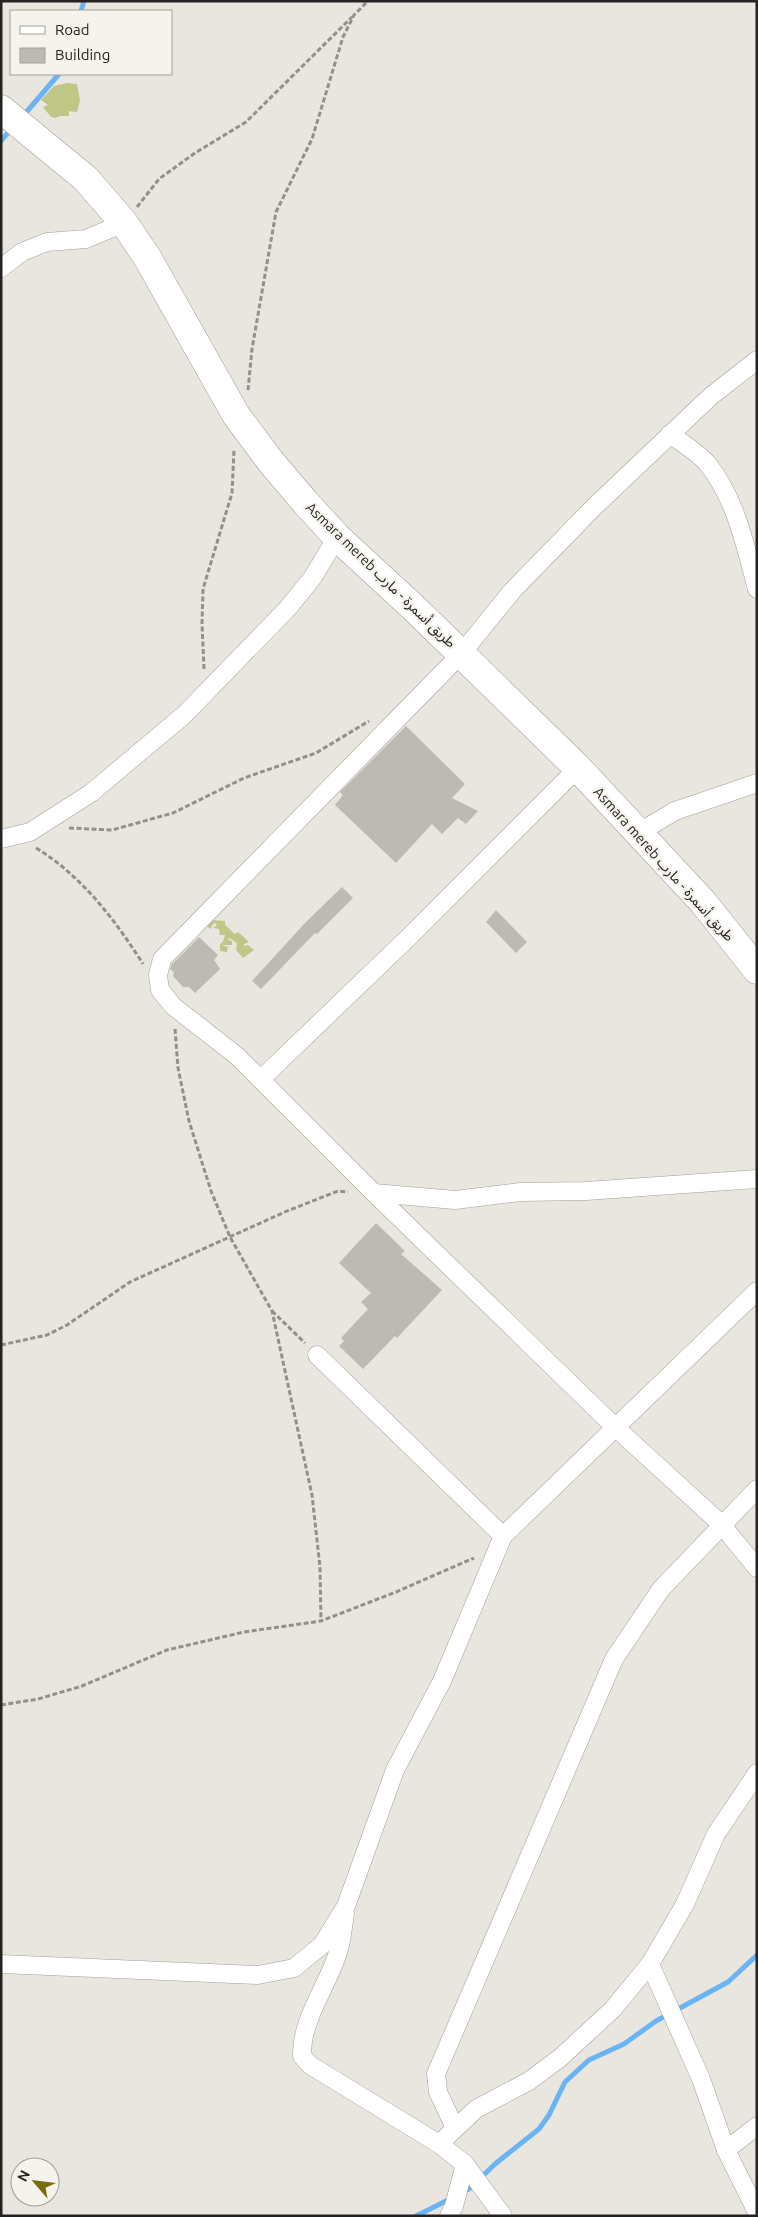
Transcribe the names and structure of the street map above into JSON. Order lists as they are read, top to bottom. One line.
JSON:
{"streets":{"highway":["Asmara mereb طريق أسمرة - مارب"]},"legend":["Road","Building"],"north":"top left"}
